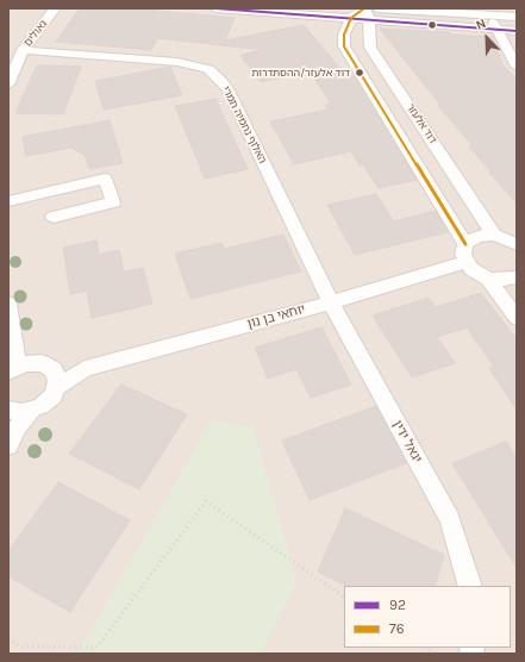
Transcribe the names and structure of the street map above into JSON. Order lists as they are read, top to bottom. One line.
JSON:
{"streets":{"street":["גאולים","דוד אלעזר","האלוף נחמיה תמרי","יוחאי בן נון","יגאל ידין"]},"crossings":[["גאולים","האלוף נחמיה תמרי"],["האלוף נחמיה תמרי","יוחאי בן נון"],["האלוף נחמיה תמרי","יגאל ידין"],["יוחאי בן נון","יגאל ידין"]],"places":["דוד אלעזר/ההסתדרות"],"lines":["transit line 92","transit line 76"],"legend":["92","76"],"north":"top left"}
